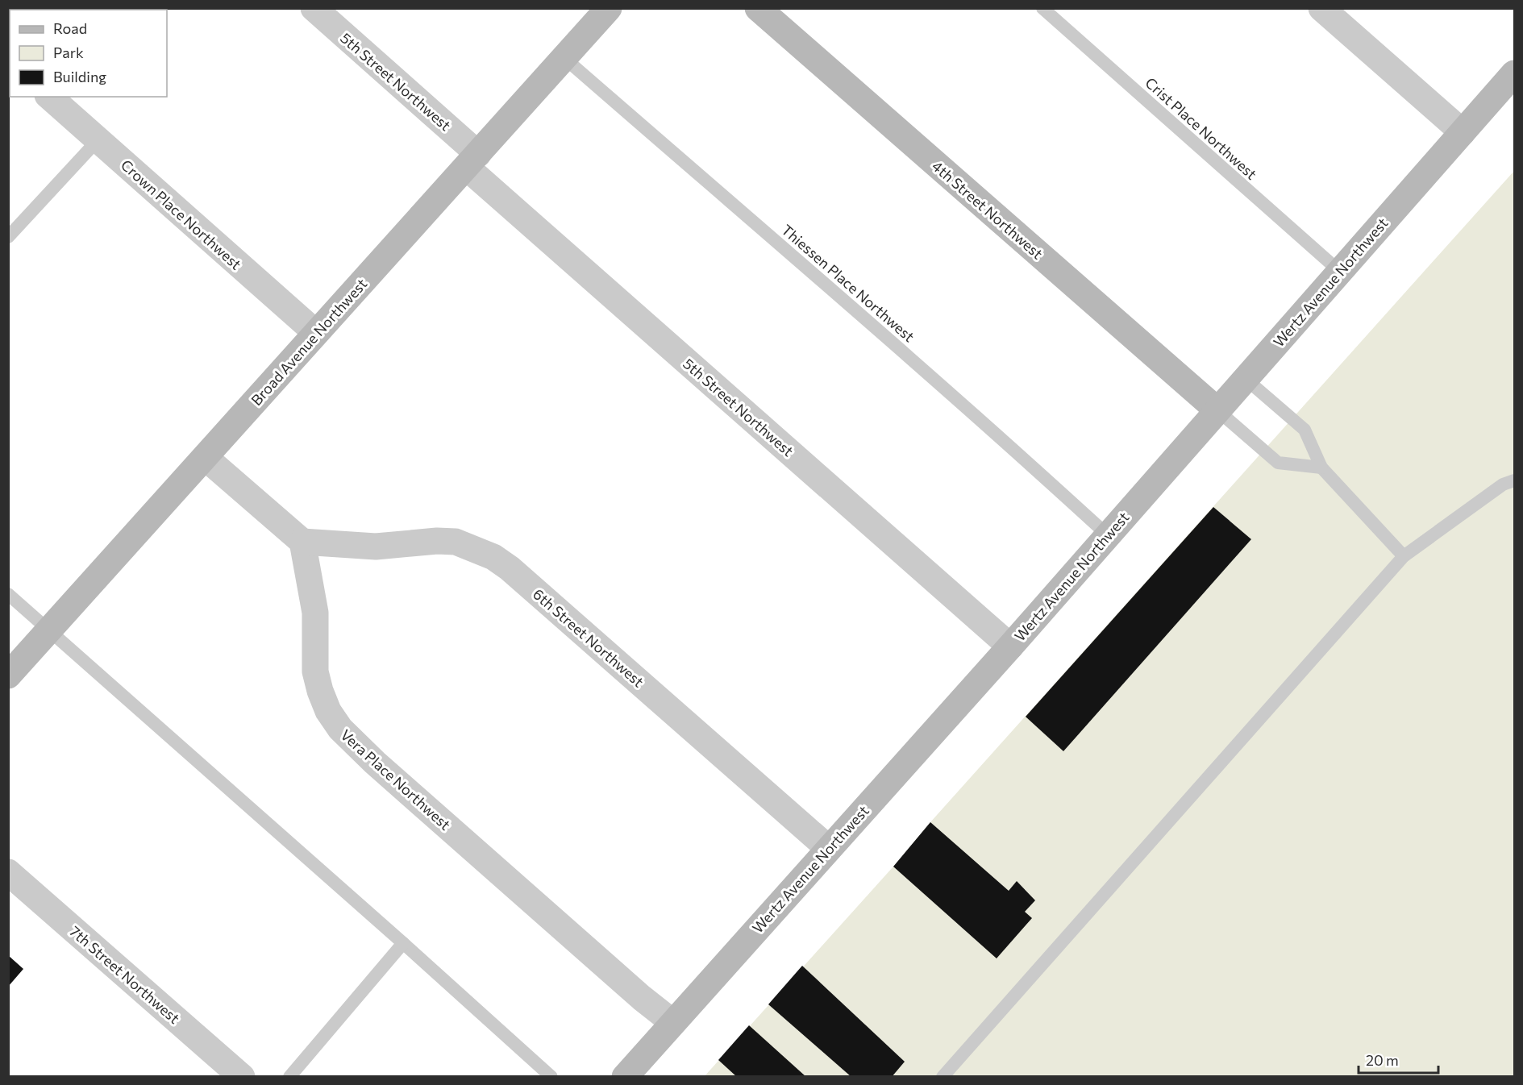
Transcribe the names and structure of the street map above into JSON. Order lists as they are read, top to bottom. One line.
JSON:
{"streets":{"street":["5th Street Northwest","4th Street Northwest","Crown Place Northwest","Wertz Avenue Northwest","Broad Avenue Northwest","6th Street Northwest","Vera Place Northwest","7th Street Northwest"],"lane":["Crist Place Northwest","Thiessen Place Northwest"]},"crossings":[["5th Street Northwest","Wertz Avenue Northwest"],["5th Street Northwest","Broad Avenue Northwest"],["Crist Place Northwest","Wertz Avenue Northwest"],["4th Street Northwest","Wertz Avenue Northwest"],["Crown Place Northwest","Broad Avenue Northwest"],["Wertz Avenue Northwest","Thiessen Place Northwest"],["Wertz Avenue Northwest","6th Street Northwest"],["Wertz Avenue Northwest","Vera Place Northwest"],["Thiessen Place Northwest","Broad Avenue Northwest"],["6th Street Northwest","Vera Place Northwest"]],"legend":["Road","Park","Building"],"scale_bar":"20 m"}
